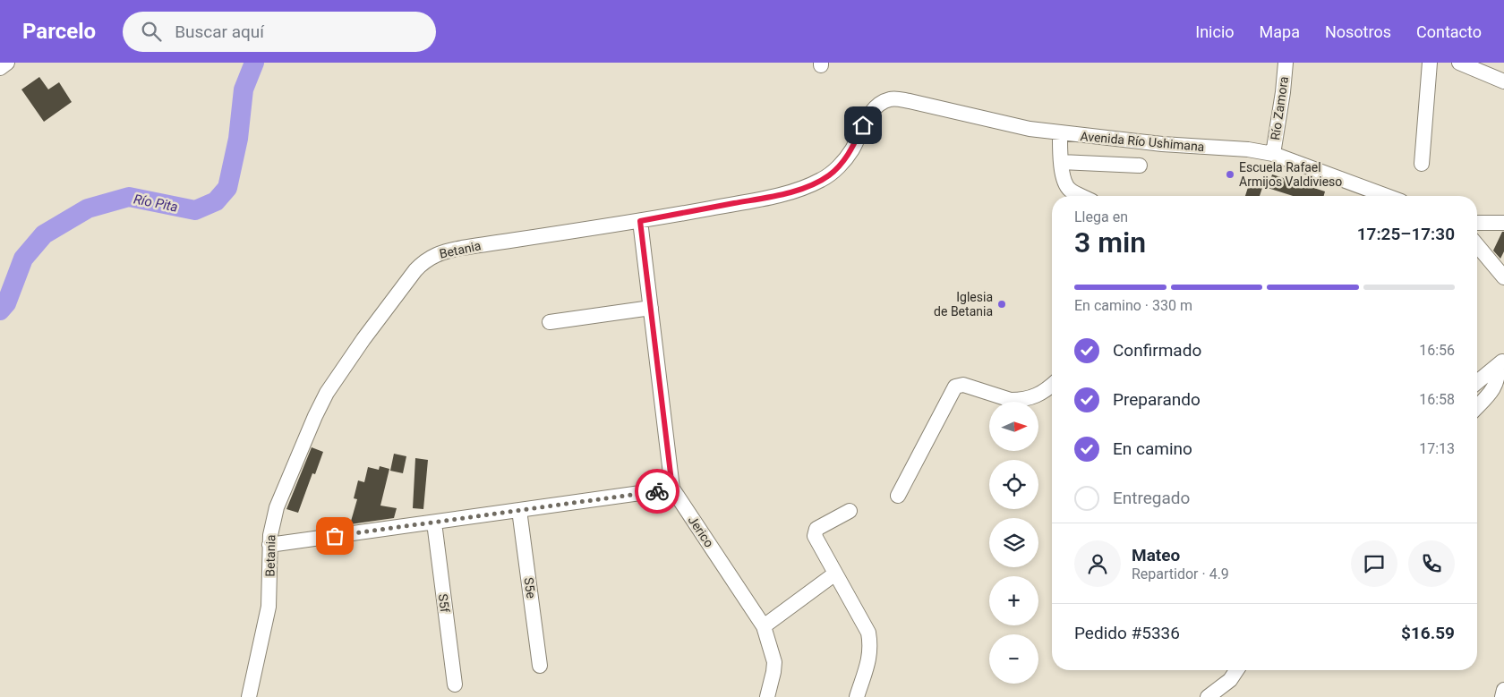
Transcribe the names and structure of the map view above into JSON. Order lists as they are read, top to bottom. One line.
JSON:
{"streets":{"street":["Río Zamora","Avenida Río Ushimana","Betania","Jerico","S5e","S5f"]},"crossings":[["Río Zamora","Avenida Río Ushimana"],["Avenida Río Ushimana","Betania"],["Betania","Jerico"]],"water":["Río Pita"],"places":["Escuela Rafael Armijos Valdivieso","Iglesia de Betania"],"north":"right","page":{"header":"Parcelo","search":"Buscar aquí","nav":["Inicio","Mapa","Nosotros","Contacto"],"heading":["3 min","Llega en","17:25–17:30"],"panel":["Mateo","Repartidor · 4.9","Pedido #5336","$16.59"],"bar":"En camino · 330 m","list":[["Confirmado","16:56"],["Preparando","16:58"],["En camino","17:13"],"Entregado"],"map_buttons":["+","−"]}}
